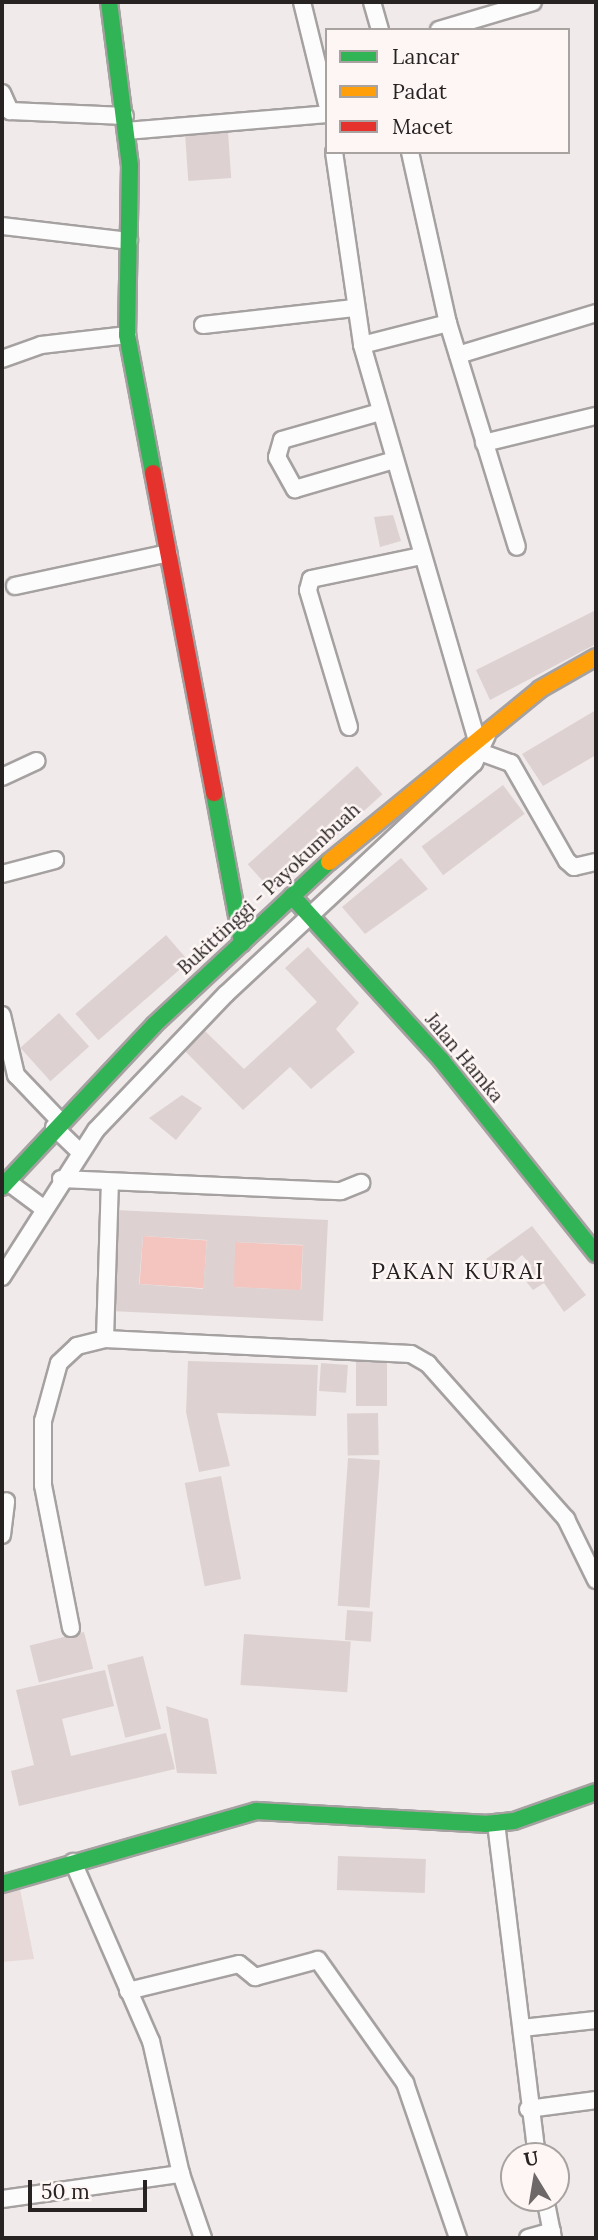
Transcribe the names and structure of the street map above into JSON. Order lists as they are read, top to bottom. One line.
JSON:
{"streets":{"street":["Bukittinggi - Payokumbuah","Jalan Hamka"]},"crossings":[["Bukittinggi - Payokumbuah","Jalan Hamka"]],"districts":["PAKAN KURAI"],"legend":["Lancar","Padat","Macet"],"scale_bar":"50 m","north":"top"}
